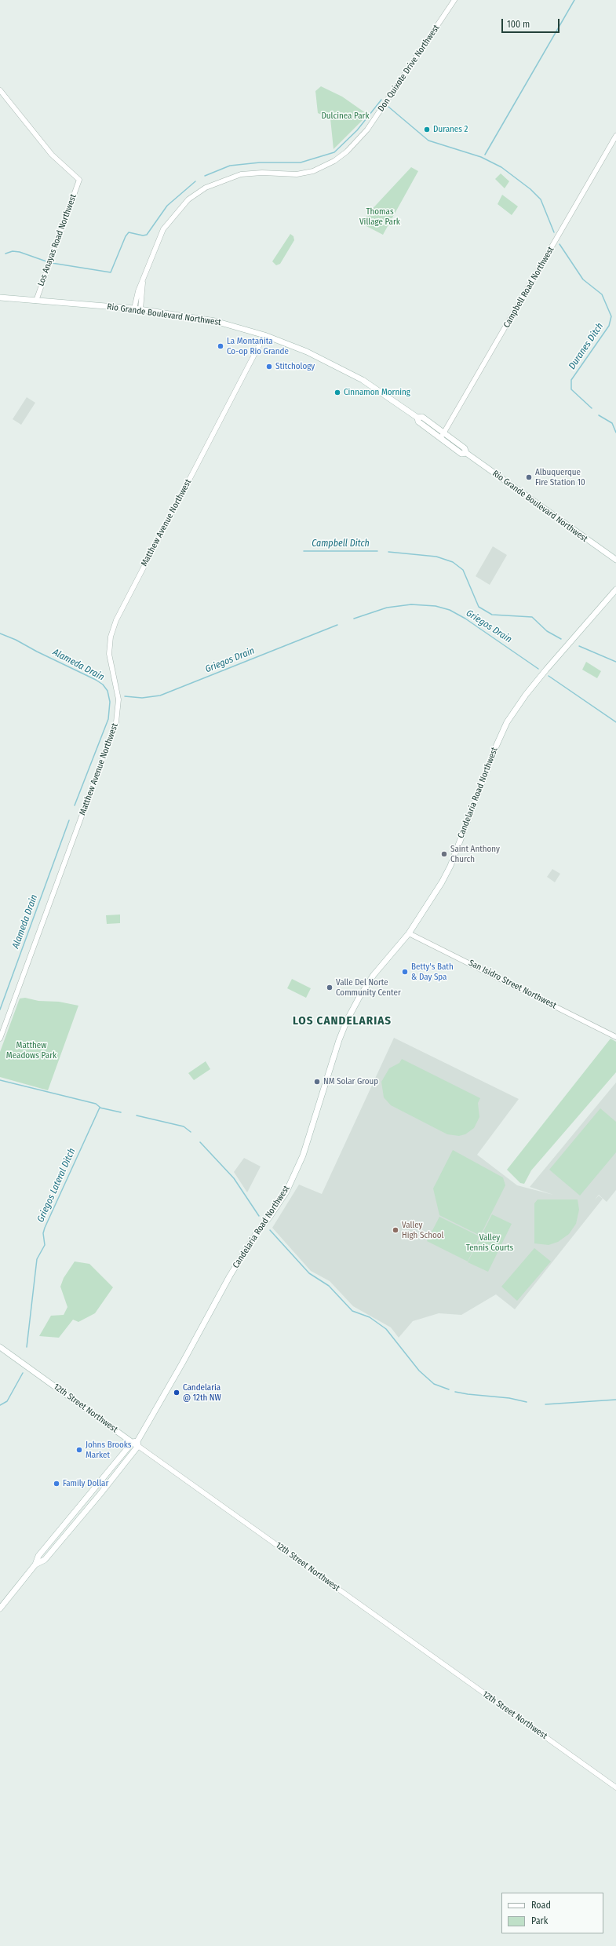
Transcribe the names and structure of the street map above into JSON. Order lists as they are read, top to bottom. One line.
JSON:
{"streets":{"main road":["Rio Grande Boulevard Northwest","Candelaria Road Northwest","12th Street Northwest"],"street":["Don Quixote Drive Northwest","Los Anayas Road Northwest","Campbell Road Northwest","Matthew Avenue Northwest","San Isidro Street Northwest"]},"crossings":[["Don Quixote Drive Northwest","Rio Grande Boulevard Northwest"],["Los Anayas Road Northwest","Rio Grande Boulevard Northwest"],["Campbell Road Northwest","Rio Grande Boulevard Northwest"],["Rio Grande Boulevard Northwest","Matthew Avenue Northwest"],["Candelaria Road Northwest","San Isidro Street Northwest"],["Candelaria Road Northwest","12th Street Northwest"]],"districts":["LOS CANDELARIAS"],"water":["Duranes Ditch","Campbell Ditch","Griegos Drain","Alameda Drain","Griegos Lateral Ditch"],"parks":["Dulcinea Park","Thomas Village Park","Matthew Meadows Park","Valley Tennis Courts"],"places":["Duranes 2","La Montañita Co-op Rio Grande","Stitchology","Cinnamon Morning","Albuquerque Fire Station 10","Saint Anthony Church","Betty's Bath & Day Spa","Valle Del Norte Community Center","NM Solar Group","Valley High School","Candelaria @ 12th NW","Johns Brooks Market","Family Dollar"],"legend":["Road","Park"],"scale_bar":"100 m"}
